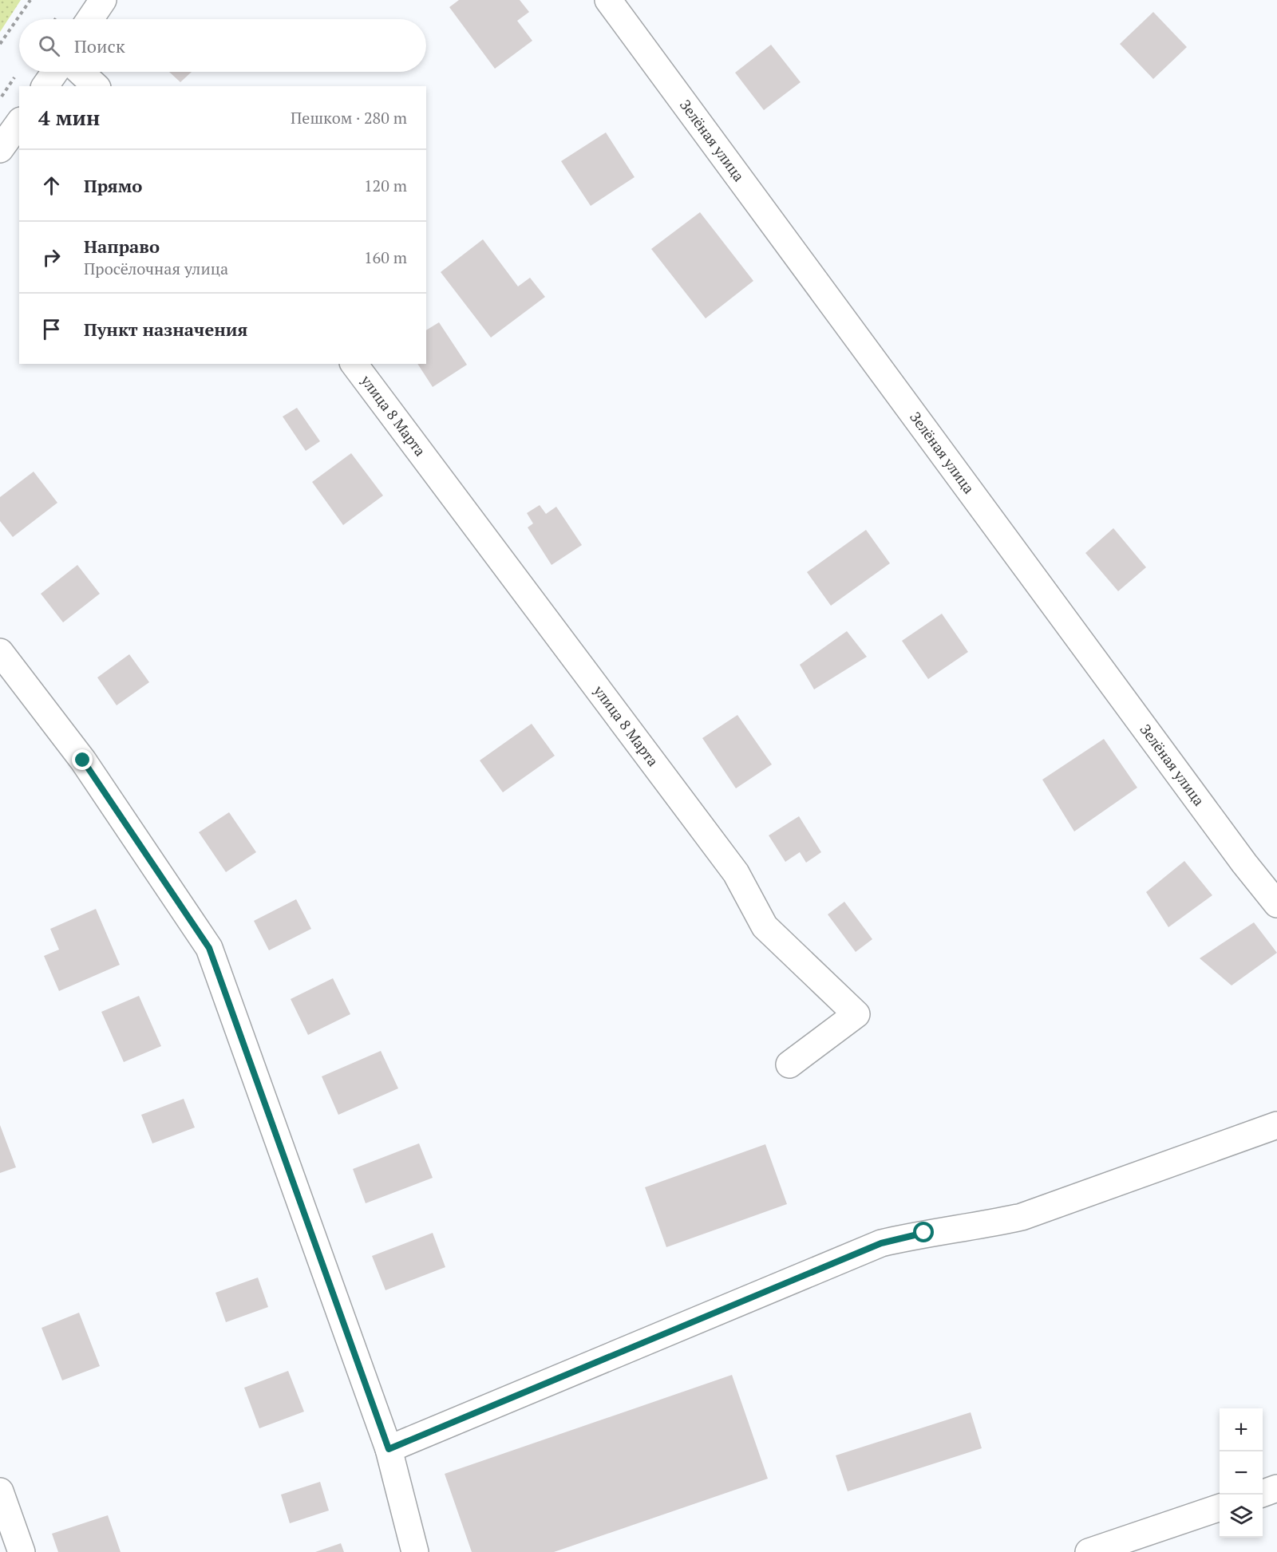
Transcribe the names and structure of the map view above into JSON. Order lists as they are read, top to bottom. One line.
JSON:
{"streets":{"street":["Зелёная улица","улица 8 Марта"]},"page":{"search":"Поиск","heading":["4 мин","Пешком · 280 m"],"list":[["Прямо","120 m"],["Направо","Просёлочная улица","160 m"],"Пункт назначения"],"map_buttons":["+","−"]}}
